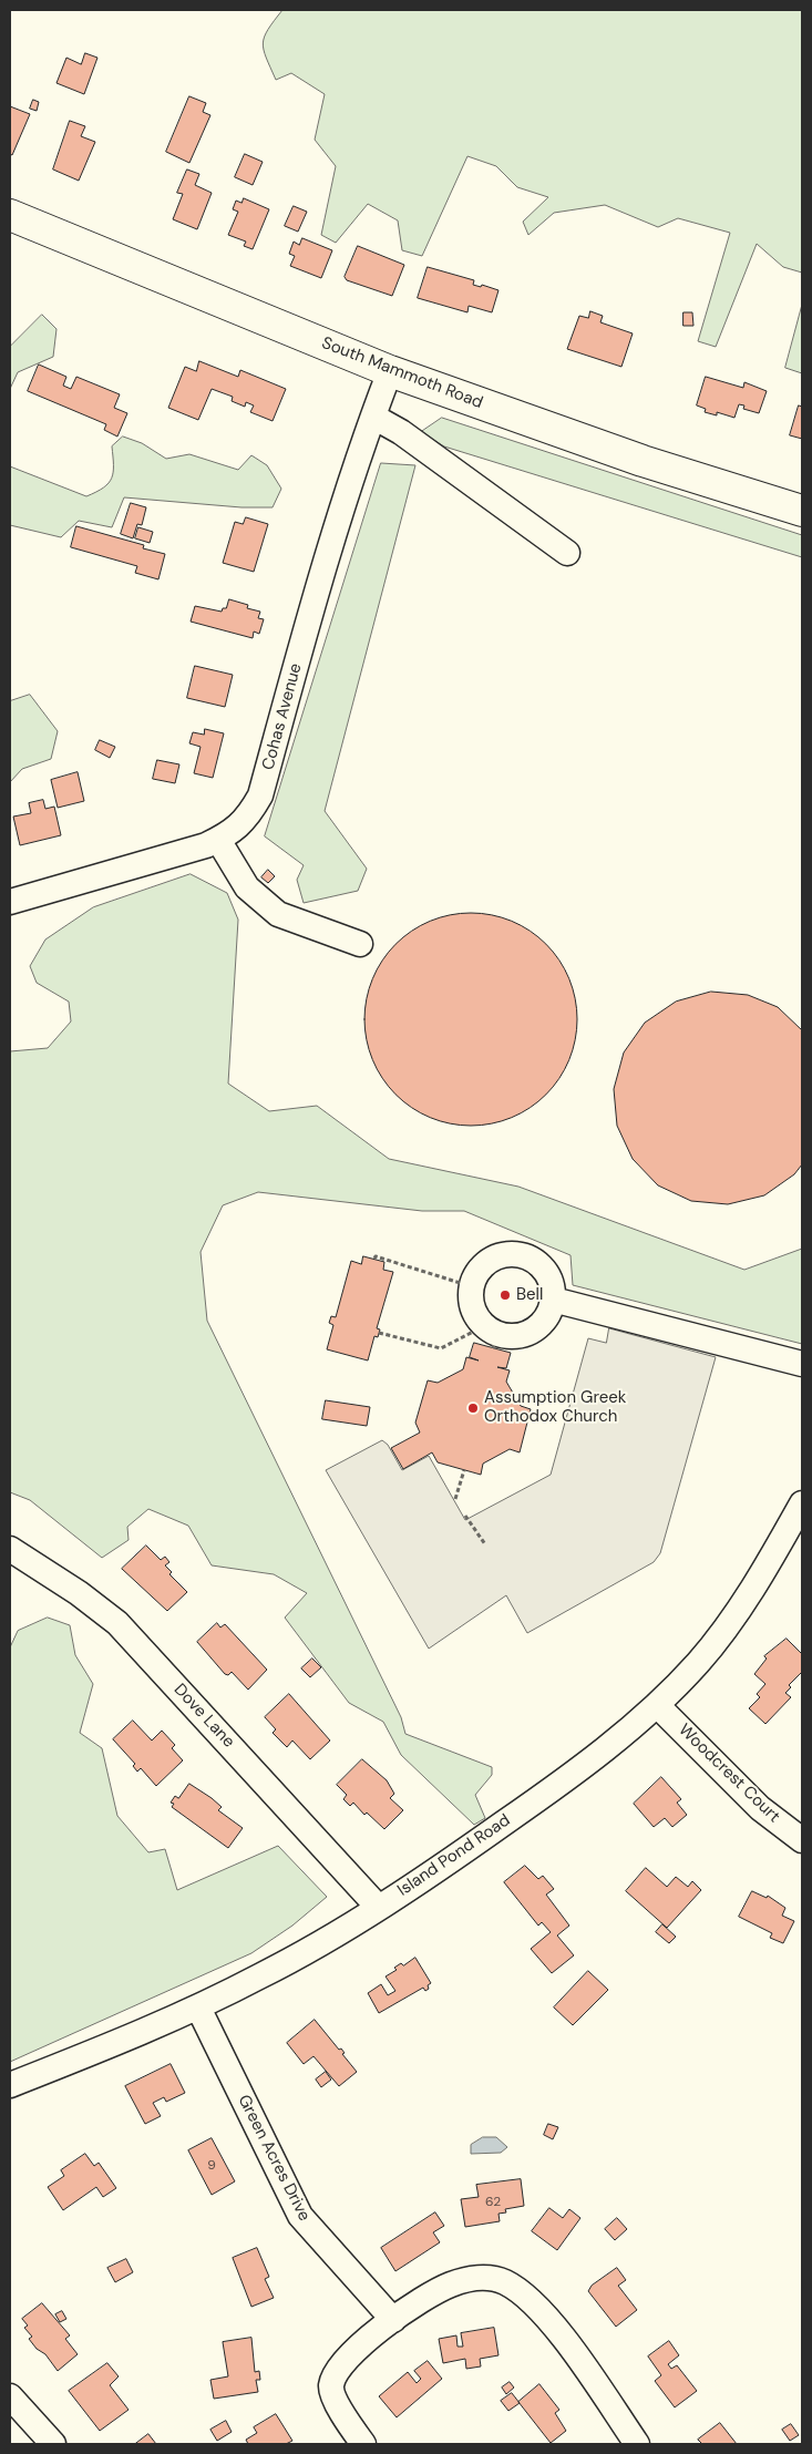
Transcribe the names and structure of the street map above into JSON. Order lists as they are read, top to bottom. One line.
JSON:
{"streets":{"main road":["South Mammoth Road"],"street":["Cohas Avenue","Dove Lane","Woodcrest Court","Island Pond Road","Green Acres Drive"]},"crossings":[["South Mammoth Road","Cohas Avenue"],["Dove Lane","Island Pond Road"],["Woodcrest Court","Island Pond Road"],["Island Pond Road","Green Acres Drive"]],"places":["Bell","Assumption Greek Orthodox Church"],"house_numbers":["9","62"]}
